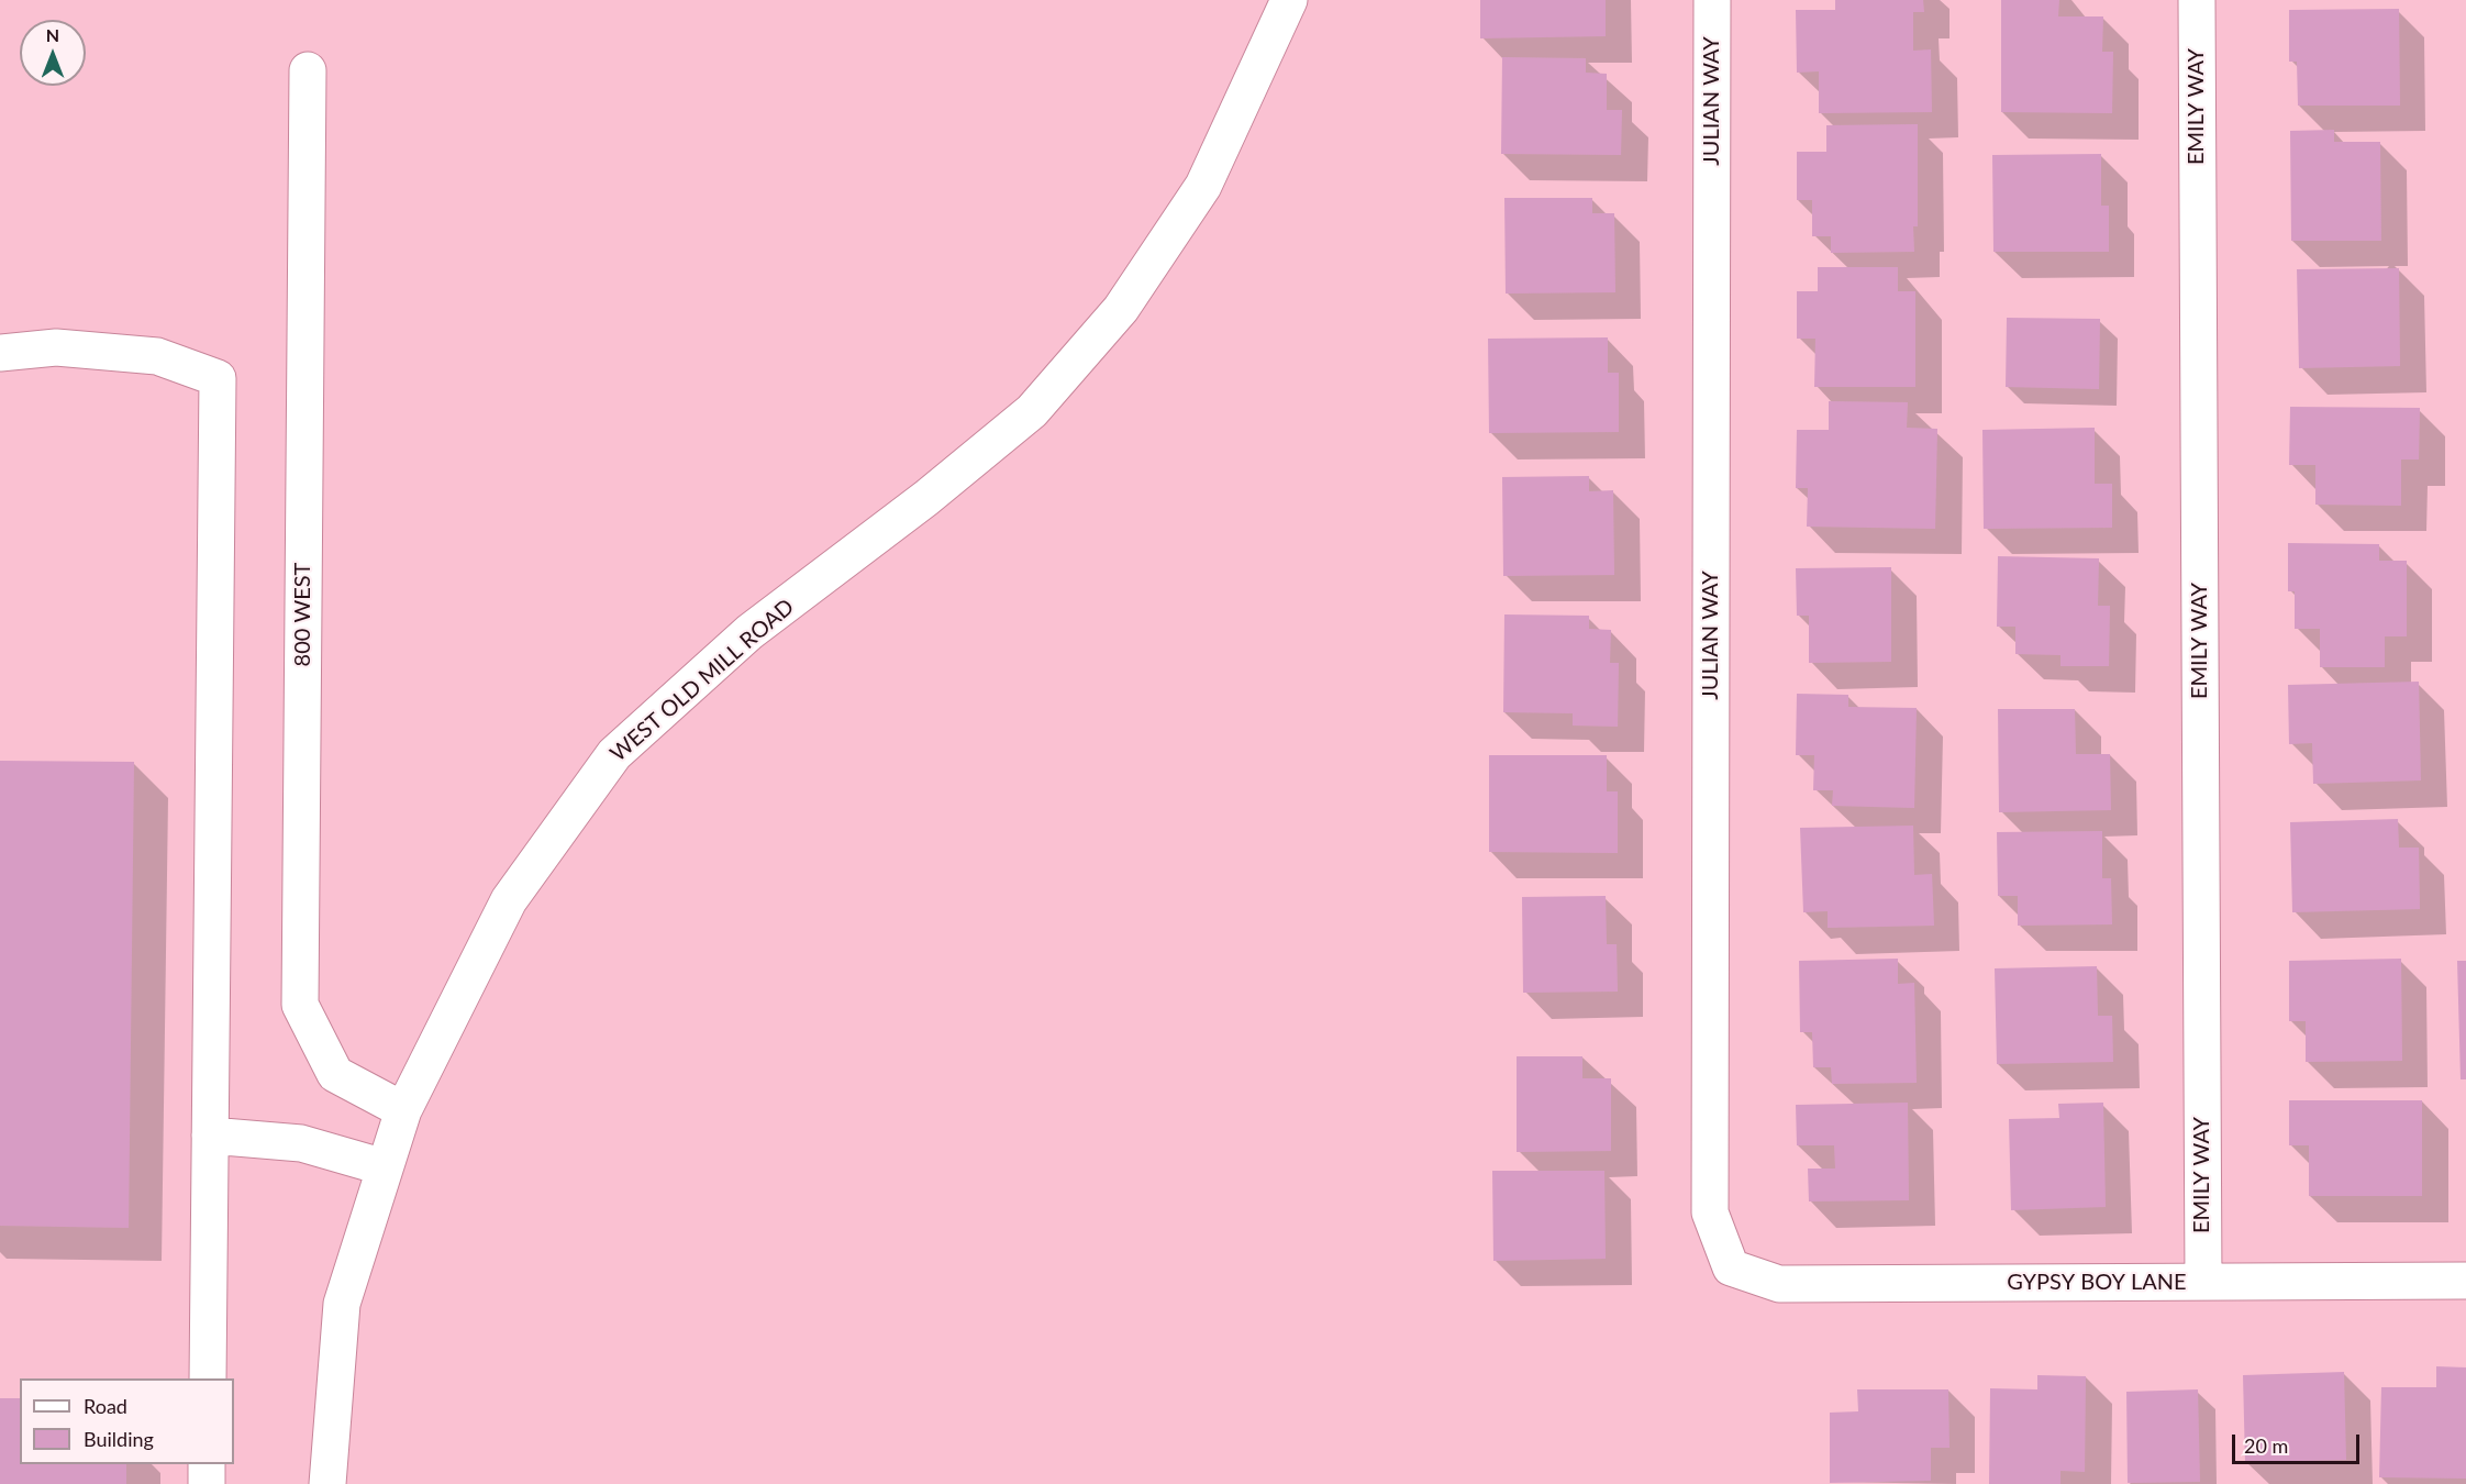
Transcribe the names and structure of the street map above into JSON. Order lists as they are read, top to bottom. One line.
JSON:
{"streets":{"street":["JULIAN WAY","EMILY WAY","800 WEST","WEST OLD MILL ROAD","GYPSY BOY LANE"]},"crossings":[["JULIAN WAY","GYPSY BOY LANE"],["EMILY WAY","GYPSY BOY LANE"],["800 WEST","WEST OLD MILL ROAD"]],"legend":["Road","Building"],"scale_bar":"20 m","north":"top"}
